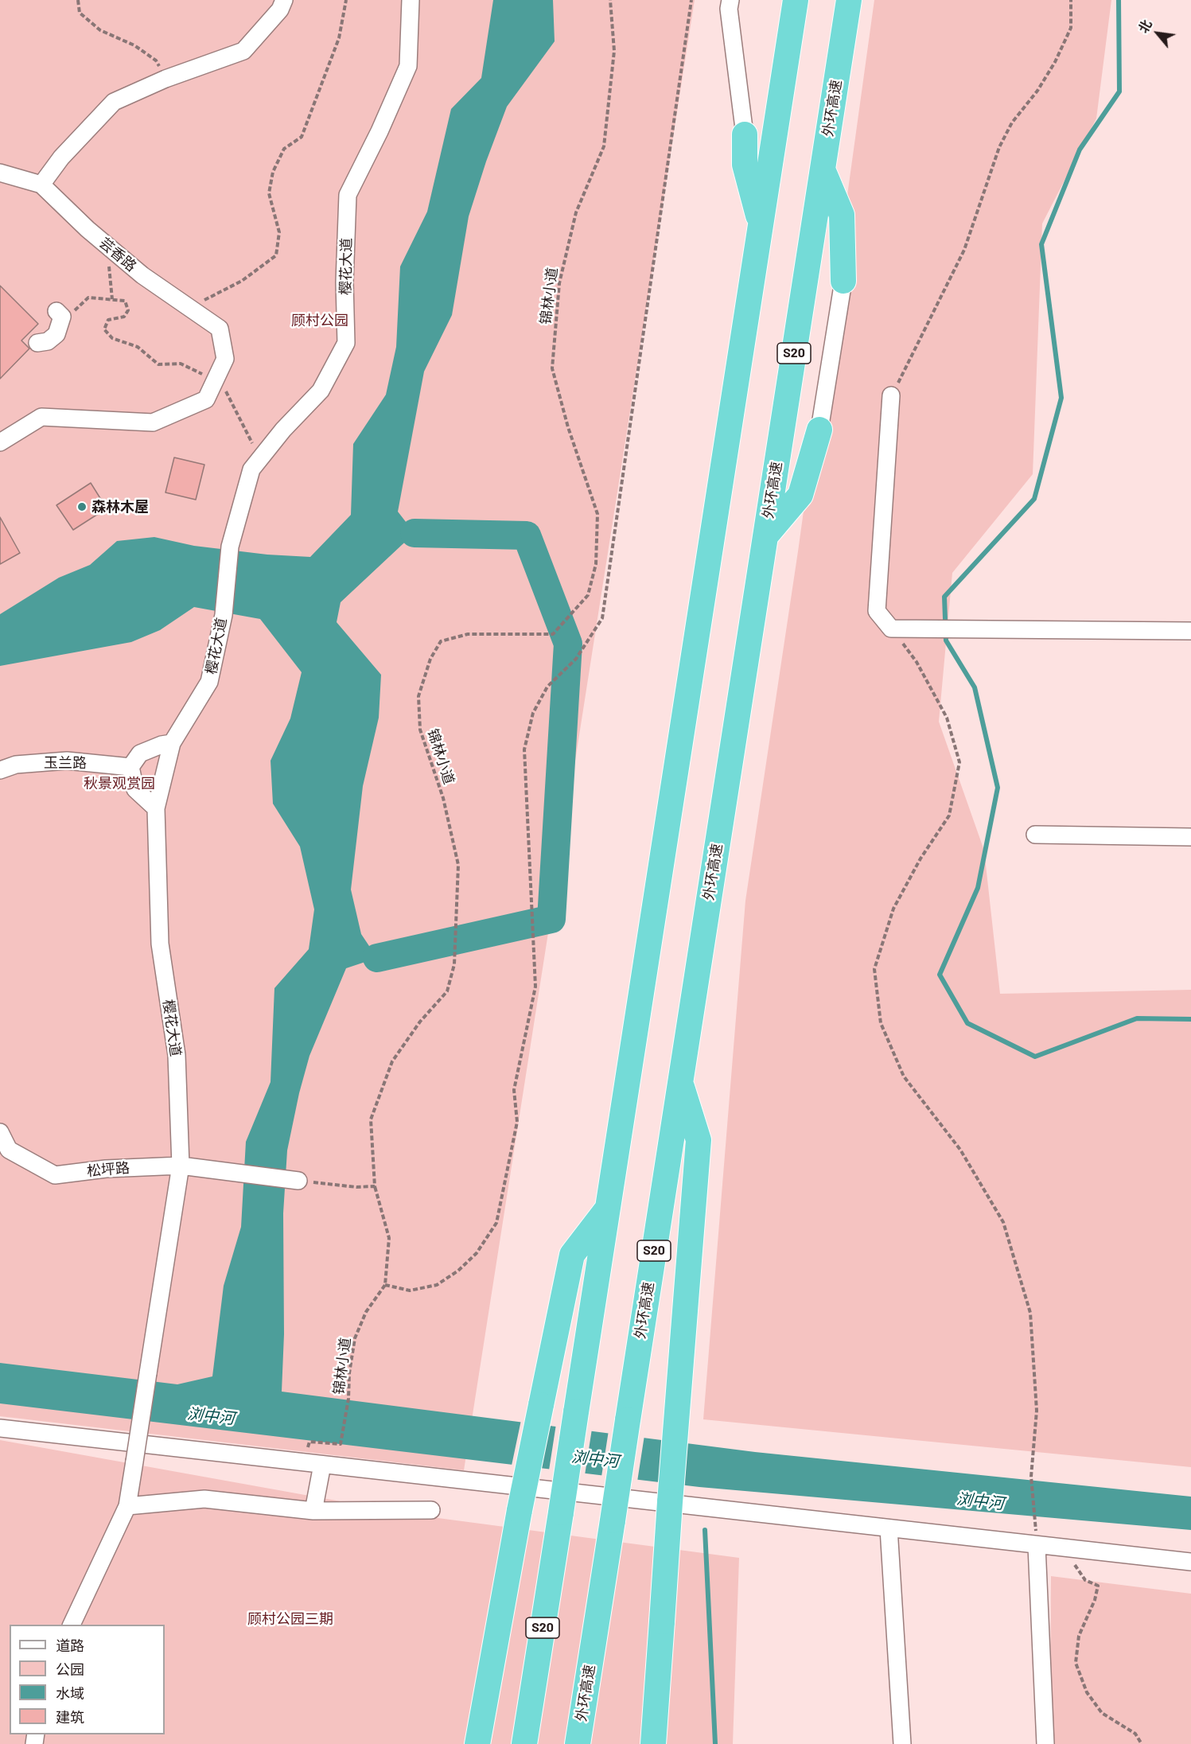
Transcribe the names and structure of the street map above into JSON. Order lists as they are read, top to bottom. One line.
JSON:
{"streets":{"highway":["外环高速","S20"],"street":["芸香路","樱花大道","玉兰路","松坪路"],"path":["锦林小道"]},"crossings":[["樱花大道","松坪路"]],"water":["浏中河"],"parks":["顾村公园","秋景观赏园","顾村公园三期"],"places":["森林木屋"],"legend":["道路","公园","水域","建筑"],"north":"top left"}
